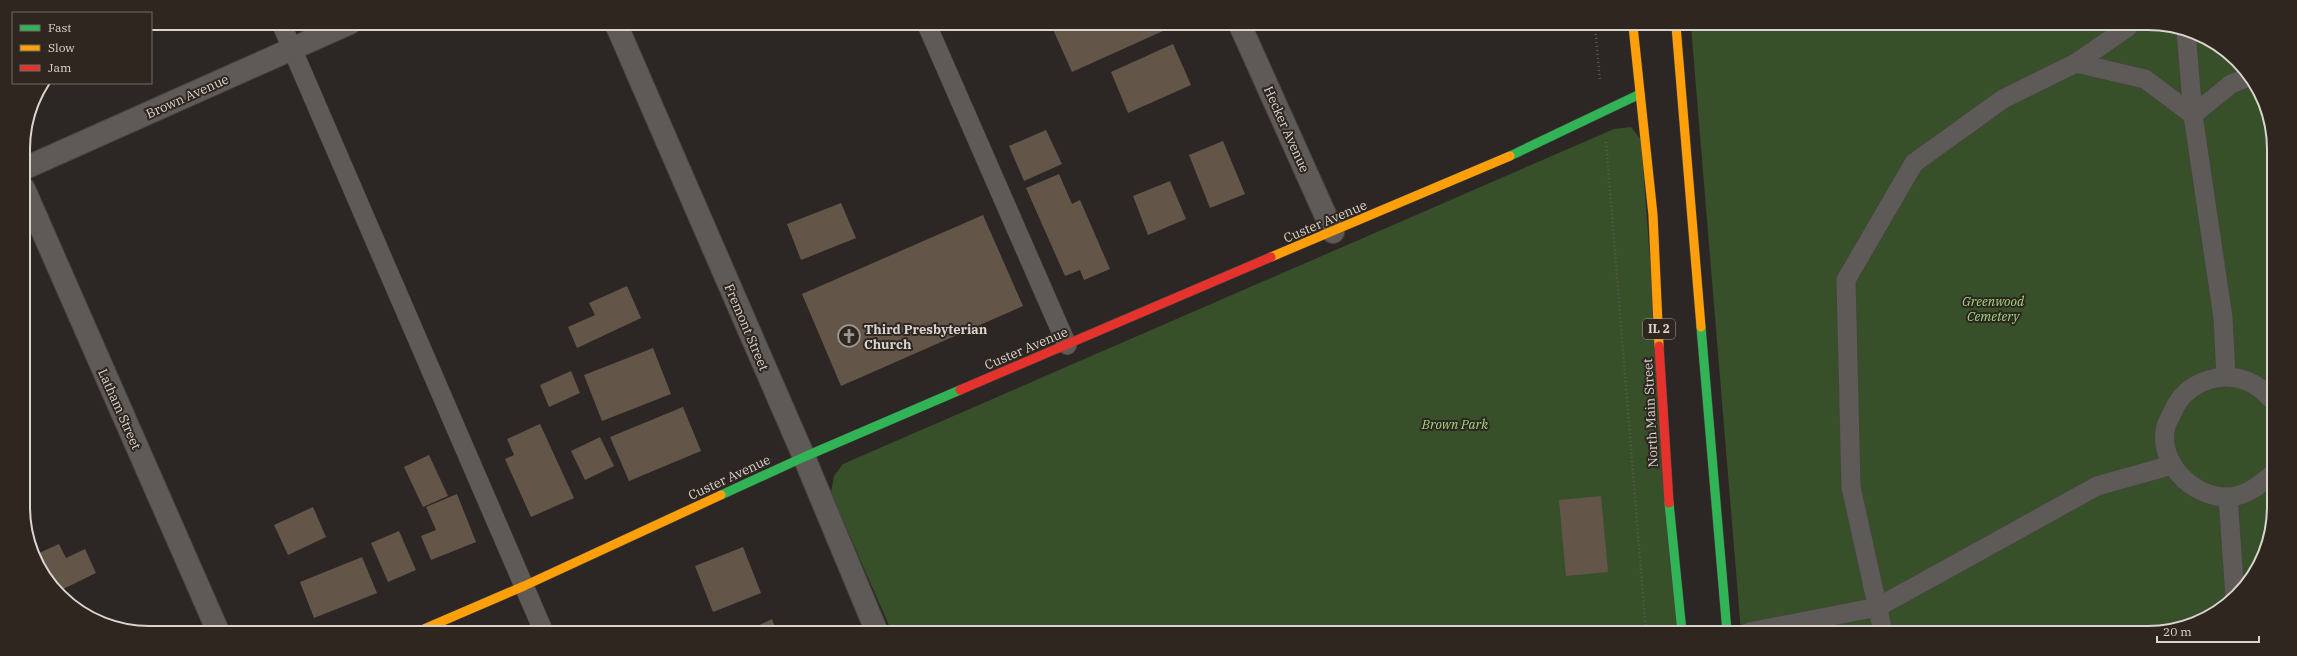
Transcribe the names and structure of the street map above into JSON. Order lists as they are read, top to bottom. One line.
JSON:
{"streets":{"street":["Brown Avenue","Hecker Avenue","Custer Avenue","Fremont Street","IL 2","Latham Street","North Main Street"]},"crossings":[["Hecker Avenue","Custer Avenue"],["Custer Avenue","Fremont Street"],["Custer Avenue","North Main Street"]],"parks":["Greenwood Cemetery","Brown Park"],"places":{"church":["Third Presbyterian Church"]},"legend":["Fast","Slow","Jam"],"scale_bar":"20 m"}
